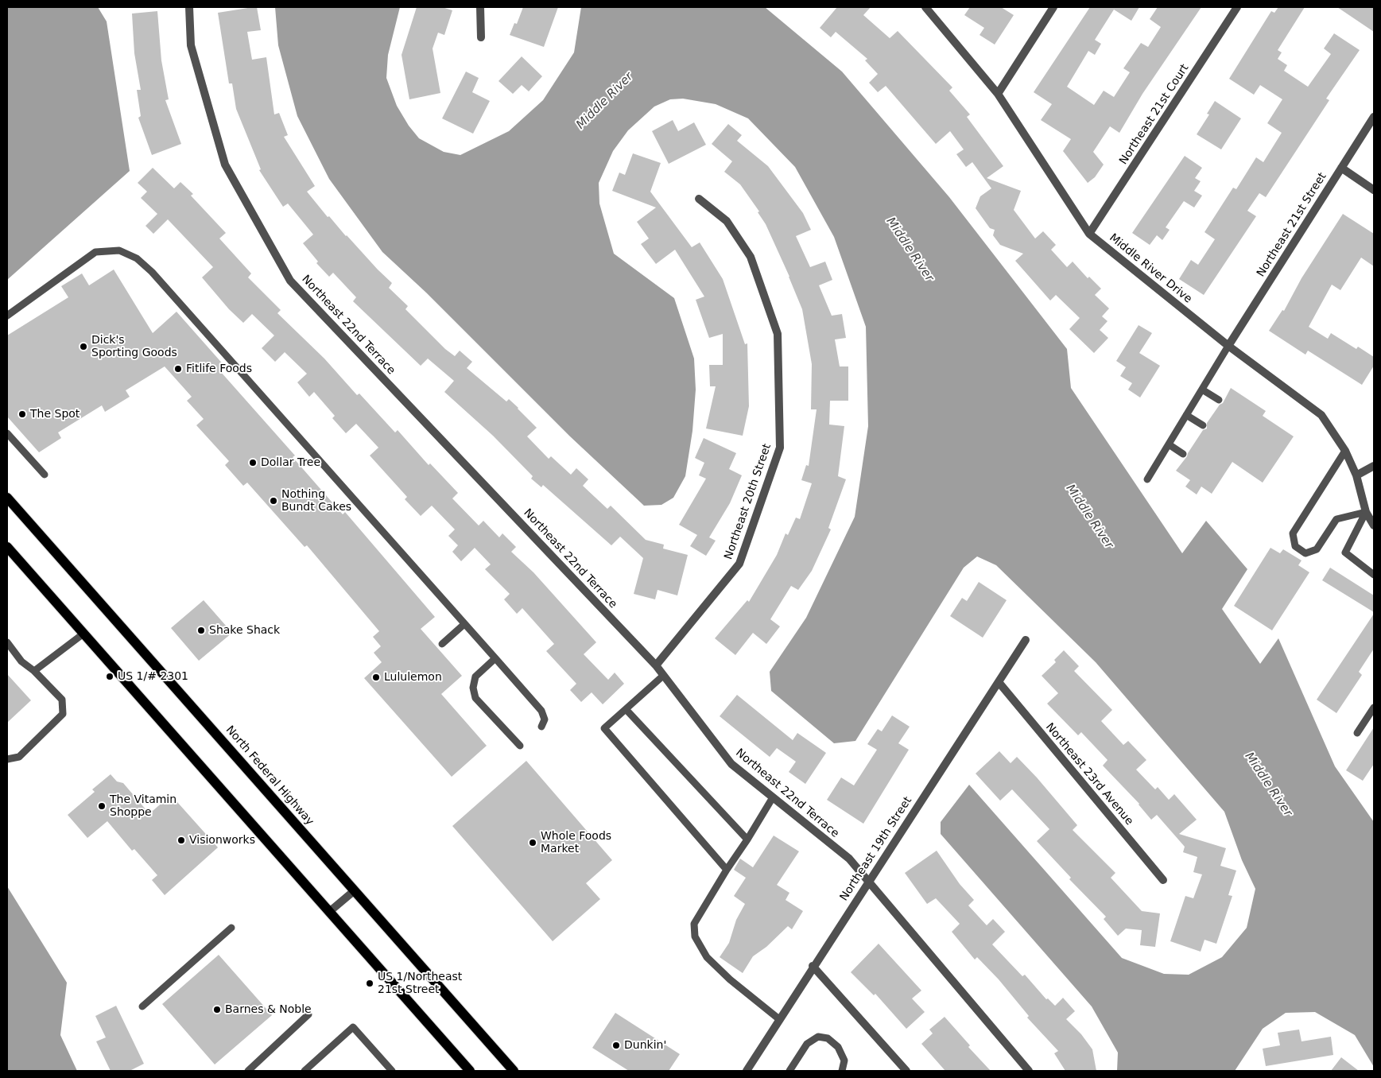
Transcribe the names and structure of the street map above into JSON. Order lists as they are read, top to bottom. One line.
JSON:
{"streets":{"main road":["North Federal Highway"],"street":["Northeast 21st Court","Northeast 21st Street","Middle River Drive","Northeast 22nd Terrace","Northeast 20th Street","Northeast 23rd Avenue","Northeast 19th Street"]},"crossings":[["Northeast 21st Court","Middle River Drive"],["Northeast 21st Street","Middle River Drive"],["Northeast 22nd Terrace","Northeast 20th Street"],["Northeast 22nd Terrace","Northeast 19th Street"],["Northeast 23rd Avenue","Northeast 19th Street"]],"water":["Middle River"],"places":["Dick's Sporting Goods","Fitlife Foods","The Spot","Dollar Tree","Nothing Bundt Cakes","Shake Shack","US 1/# 2301","Lululemon","The Vitamin Shoppe","Visionworks","Whole Foods Market","US 1/Northeast 21st Street","Barnes & Noble","Dunkin'"]}
